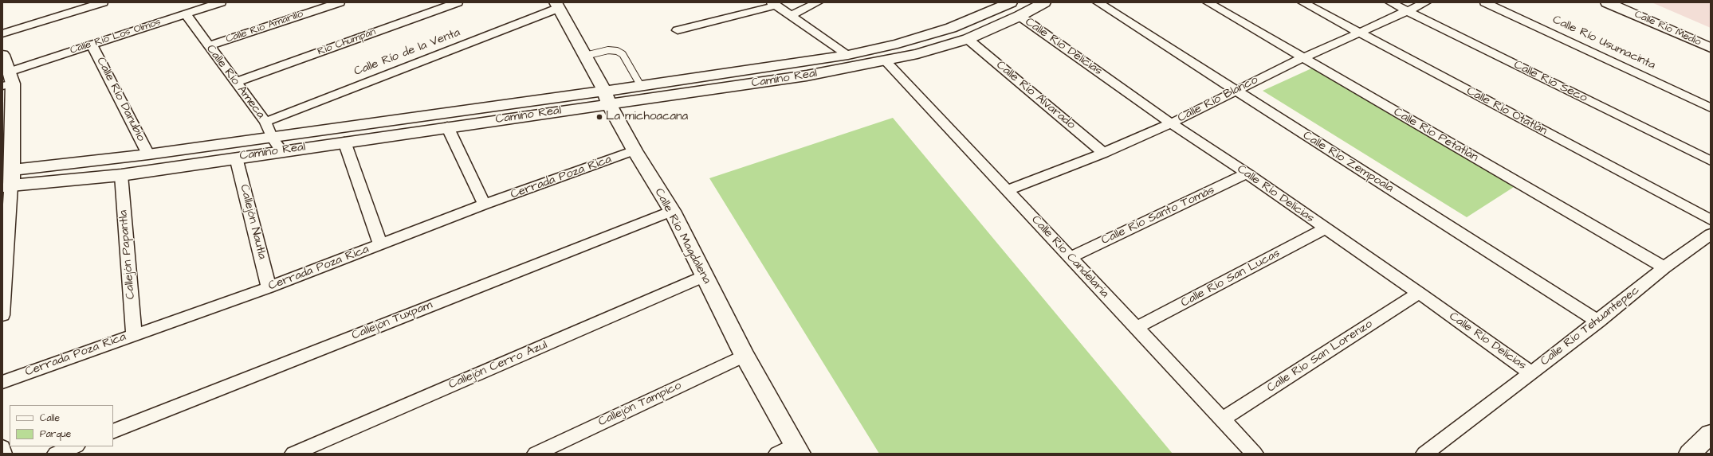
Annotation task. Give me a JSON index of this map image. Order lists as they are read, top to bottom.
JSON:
{
  "streets": {
    "street": [
      "Calle Río Amarillo",
      "Calle Río Medio",
      "Calle Río Los Olmos",
      "Río Chumpán",
      "Calle Río Usumacinta",
      "Calle Río Delicias",
      "Calle Río de la Venta",
      "Camino Real",
      "Calle Río Ameca",
      "Calle Río Seco",
      "Calle Río Alvarado",
      "Calle Río Danubio",
      "Calle Río Blanco",
      "Calle Río Otatlán",
      "Calle Río Petatlán",
      "Calle Río Zempoala",
      "Cerrada Poza Rica",
      "Calle Río Santo Tomás",
      "Callejón Nautla",
      "Calle Río Magdalena",
      "Callejón Papantla",
      "Calle Río Candelaria",
      "Calle Río San Lucas",
      "Callejón Tuxpam",
      "Calle Río Tehuantepec",
      "Calle Río San Lorenzo",
      "Callejón Cerro Azul",
      "Callejón Tampico"
    ]
  },
  "crossings": [
    ["Calle Río Amarillo", "Calle Río Ameca"],
    ["Calle Río Los Olmos", "Calle Río Ameca"],
    ["Calle Río Los Olmos", "Calle Río Danubio"],
    ["Río Chumpán", "Calle Río Ameca"],
    ["Calle Río Delicias", "Camino Real"],
    ["Calle Río Delicias", "Calle Río Blanco"],
    ["Calle Río Delicias", "Calle Río Santo Tomás"],
    ["Calle Río Delicias", "Calle Río San Lucas"],
    ["Calle Río Delicias", "Calle Río Tehuantepec"],
    ["Calle Río Delicias", "Calle Río San Lorenzo"],
    ["Calle Río de la Venta", "Calle Río Ameca"],
    ["Calle Río de la Venta", "Calle Río Magdalena"],
    ["Camino Real", "Calle Río Ameca"],
    ["Camino Real", "Calle Río Alvarado"],
    ["Camino Real", "Calle Río Danubio"],
    ["Camino Real", "Callejón Nautla"],
    ["Camino Real", "Calle Río Magdalena"],
    ["Camino Real", "Callejón Papantla"],
    ["Camino Real", "Calle Río Candelaria"],
    ["Calle Río Seco", "Calle Río Blanco"],
    ["Calle Río Alvarado", "Calle Río Blanco"],
    ["Calle Río Blanco", "Calle Río Otatlán"],
    ["Calle Río Blanco", "Calle Río Petatlán"],
    ["Calle Río Blanco", "Calle Río Zempoala"],
    ["Calle Río Blanco", "Calle Río Candelaria"],
    ["Calle Río Petatlán", "Calle Río Tehuantepec"],
    ["Calle Río Zempoala", "Calle Río Tehuantepec"],
    ["Cerrada Poza Rica", "Callejón Nautla"],
    ["Cerrada Poza Rica", "Calle Río Magdalena"],
    ["Cerrada Poza Rica", "Callejón Papantla"],
    ["Calle Río Santo Tomás", "Calle Río Candelaria"],
    ["Calle Río Magdalena", "Callejón Tuxpam"],
    ["Calle Río Magdalena", "Callejón Cerro Azul"],
    ["Calle Río Magdalena", "Callejón Tampico"],
    ["Calle Río Candelaria", "Calle Río San Lucas"],
    ["Calle Río Candelaria", "Calle Río San Lorenzo"]
  ],
  "places": ["La michoacana"],
  "legend": ["Calle", "Parque"]
}
